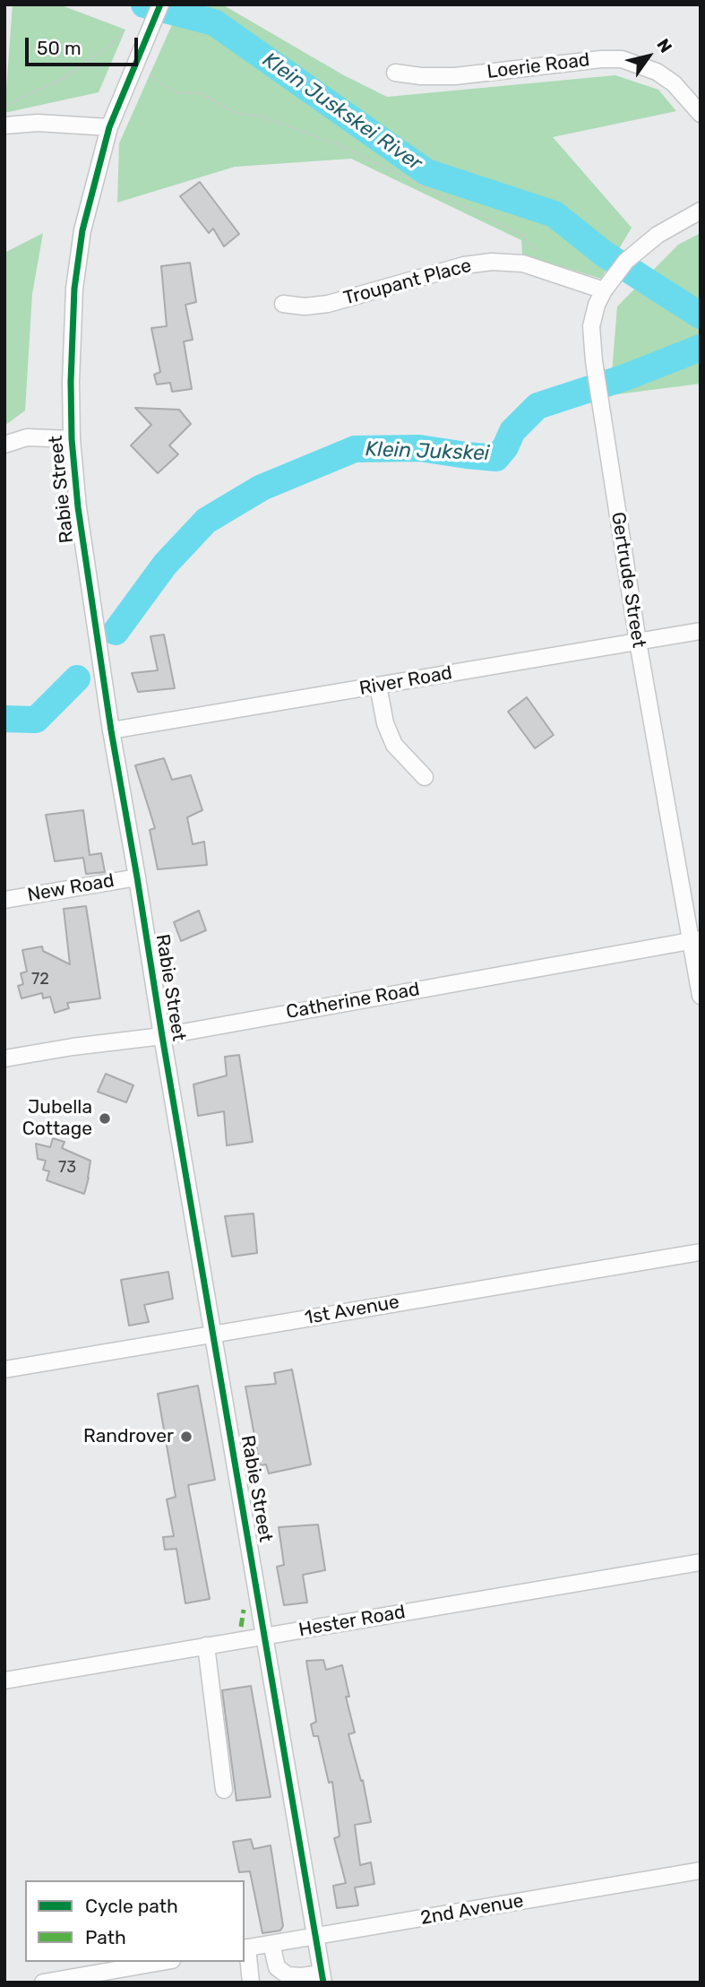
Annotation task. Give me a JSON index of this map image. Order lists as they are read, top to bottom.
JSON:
{
  "streets": {
    "street": [
      "Loerie Road",
      "Troupant Place",
      "Rabie Street",
      "Gertrude Street",
      "River Road",
      "New Road",
      "Catherine Road",
      "1st Avenue",
      "Hester Road",
      "2nd Avenue"
    ]
  },
  "crossings": [
    ["Troupant Place", "Gertrude Street"],
    ["Rabie Street", "River Road"],
    ["Rabie Street", "New Road"],
    ["Rabie Street", "Catherine Road"],
    ["Rabie Street", "1st Avenue"],
    ["Rabie Street", "Hester Road"],
    ["Rabie Street", "2nd Avenue"],
    ["Gertrude Street", "River Road"],
    ["Gertrude Street", "Catherine Road"]
  ],
  "water": ["Klein Juskskei River", "Klein Jukskei"],
  "places": ["Jubella Cottage", "Randrover"],
  "house_numbers": ["72", "73"],
  "legend": ["Cycle path", "Path"],
  "scale_bar": "50 m",
  "north": "top right"
}
